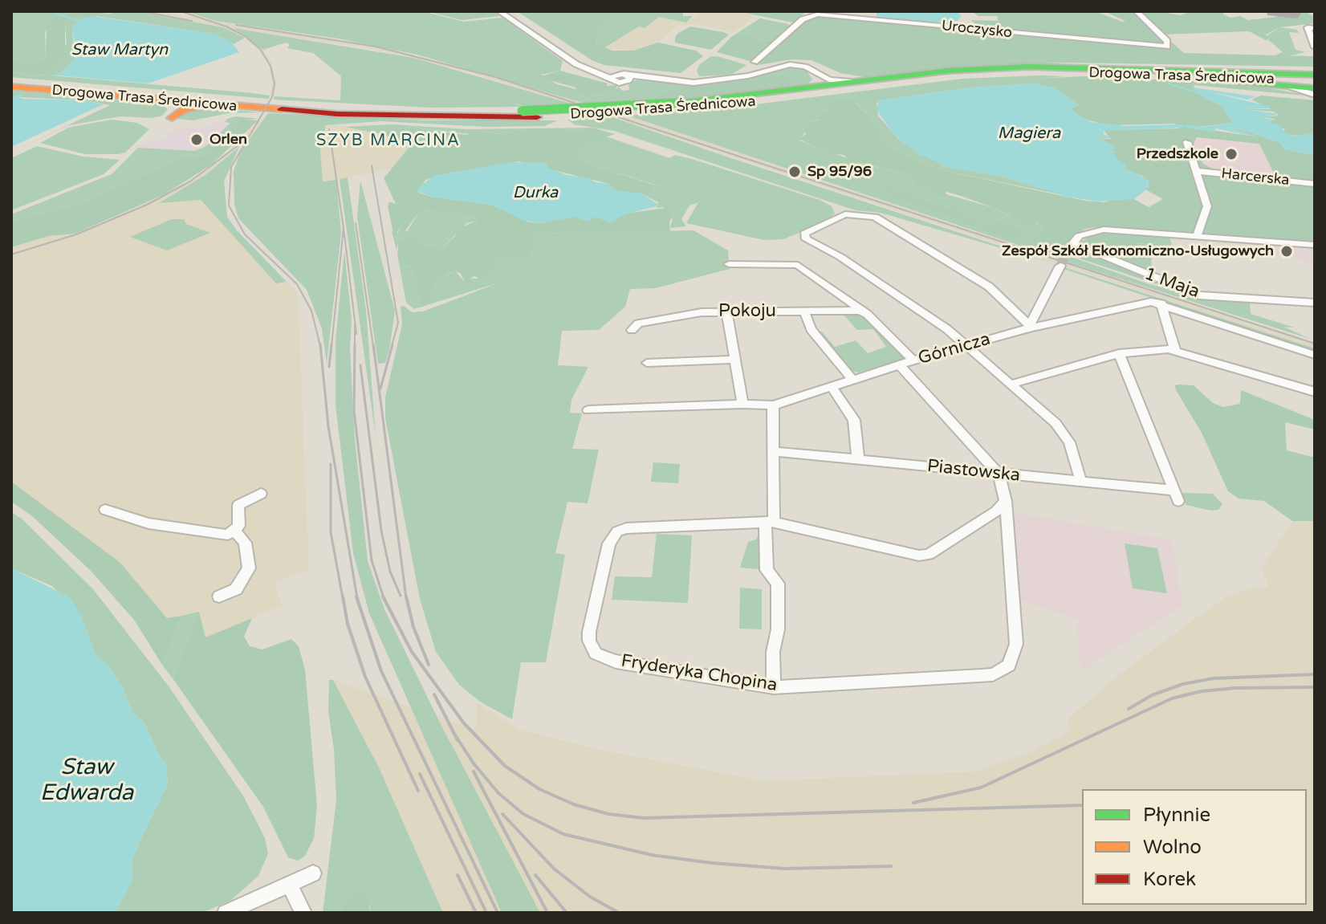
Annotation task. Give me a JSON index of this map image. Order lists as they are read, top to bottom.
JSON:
{
  "streets": {
    "main road": ["Drogowa Trasa Średnicowa"],
    "street": [
      "Uroczysko",
      "Harcerska",
      "1 Maja",
      "Pokoju",
      "Górnicza",
      "Piastowska",
      "Fryderyka Chopina"
    ]
  },
  "crossings": [
    ["Piastowska", "Fryderyka Chopina"]
  ],
  "districts": ["SZYB MARCINA"],
  "water": [
    "Staw Martyn",
    "Magiera",
    "Durka",
    "Staw Edwarda"
  ],
  "places": [
    "Orlen",
    "Przedszkole",
    "Sp 95/96",
    "Zespół Szkół Ekonomiczno-Usługowych"
  ],
  "legend": ["Płynnie", "Wolno", "Korek"]
}
